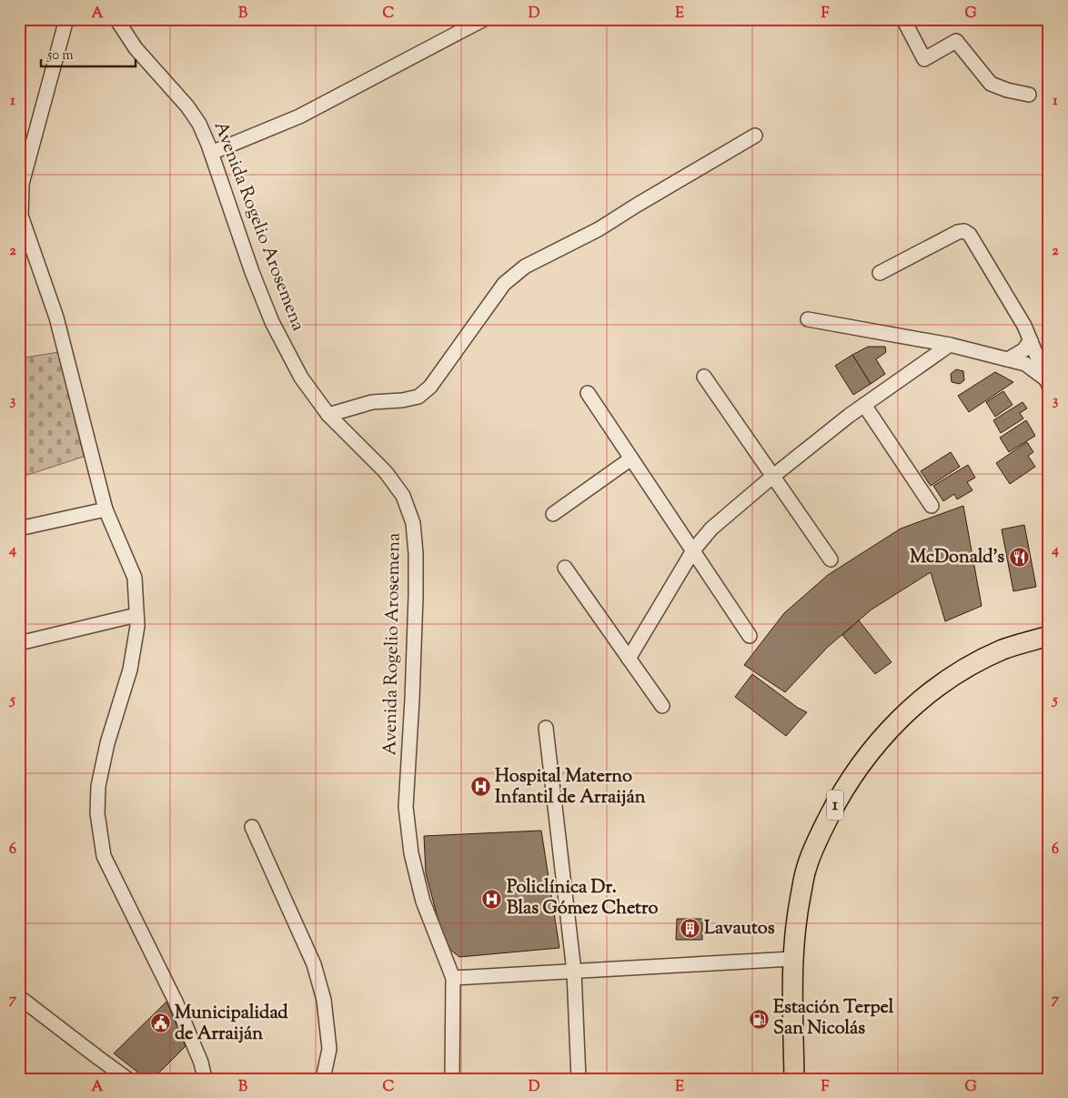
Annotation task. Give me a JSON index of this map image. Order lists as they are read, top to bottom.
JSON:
{
  "streets": {
    "highway": ["1"],
    "street": ["Avenida Rogelio Arosemena"]
  },
  "places": {
    "restaurant": ["McDonald's"],
    "hospital": ["Hospital Materno Infantil de Arraiján", "Policlínica Dr. Blas Gómez Chetro"],
    "building": ["Lavautos"],
    "fuel station": ["Estación Terpel San Nicolás"],
    "public building": ["Municipalidad de Arraiján"]
  },
  "scale_bar": "50 m",
  "grid": {
    "columns": [
      "A",
      "B",
      "C",
      "D",
      "E",
      "F",
      "G"
    ],
    "rows": [
      "1",
      "2",
      "3",
      "4",
      "5",
      "6",
      "7"
    ]
  }
}
